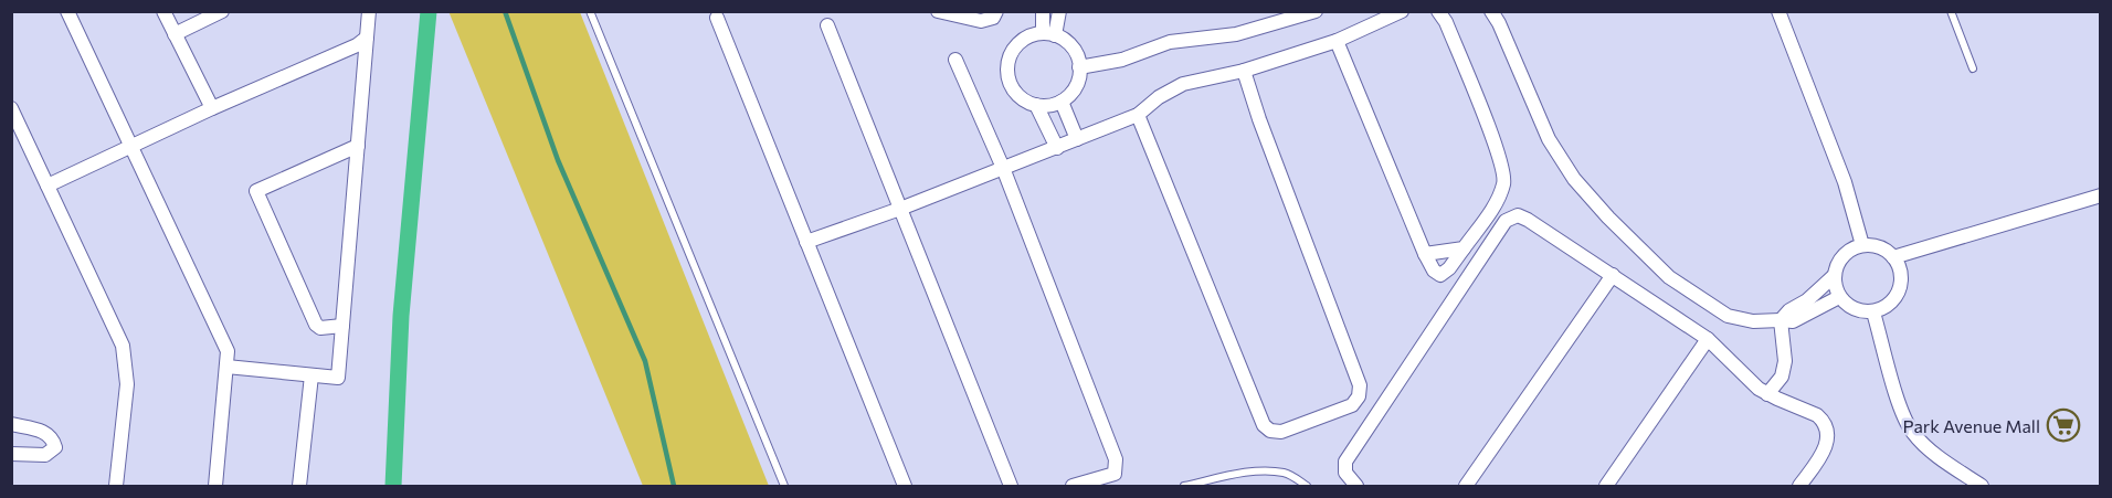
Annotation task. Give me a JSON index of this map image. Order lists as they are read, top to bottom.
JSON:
{
  "places": {
    "supermarket": ["Park Avenue Mall"]
  }
}
